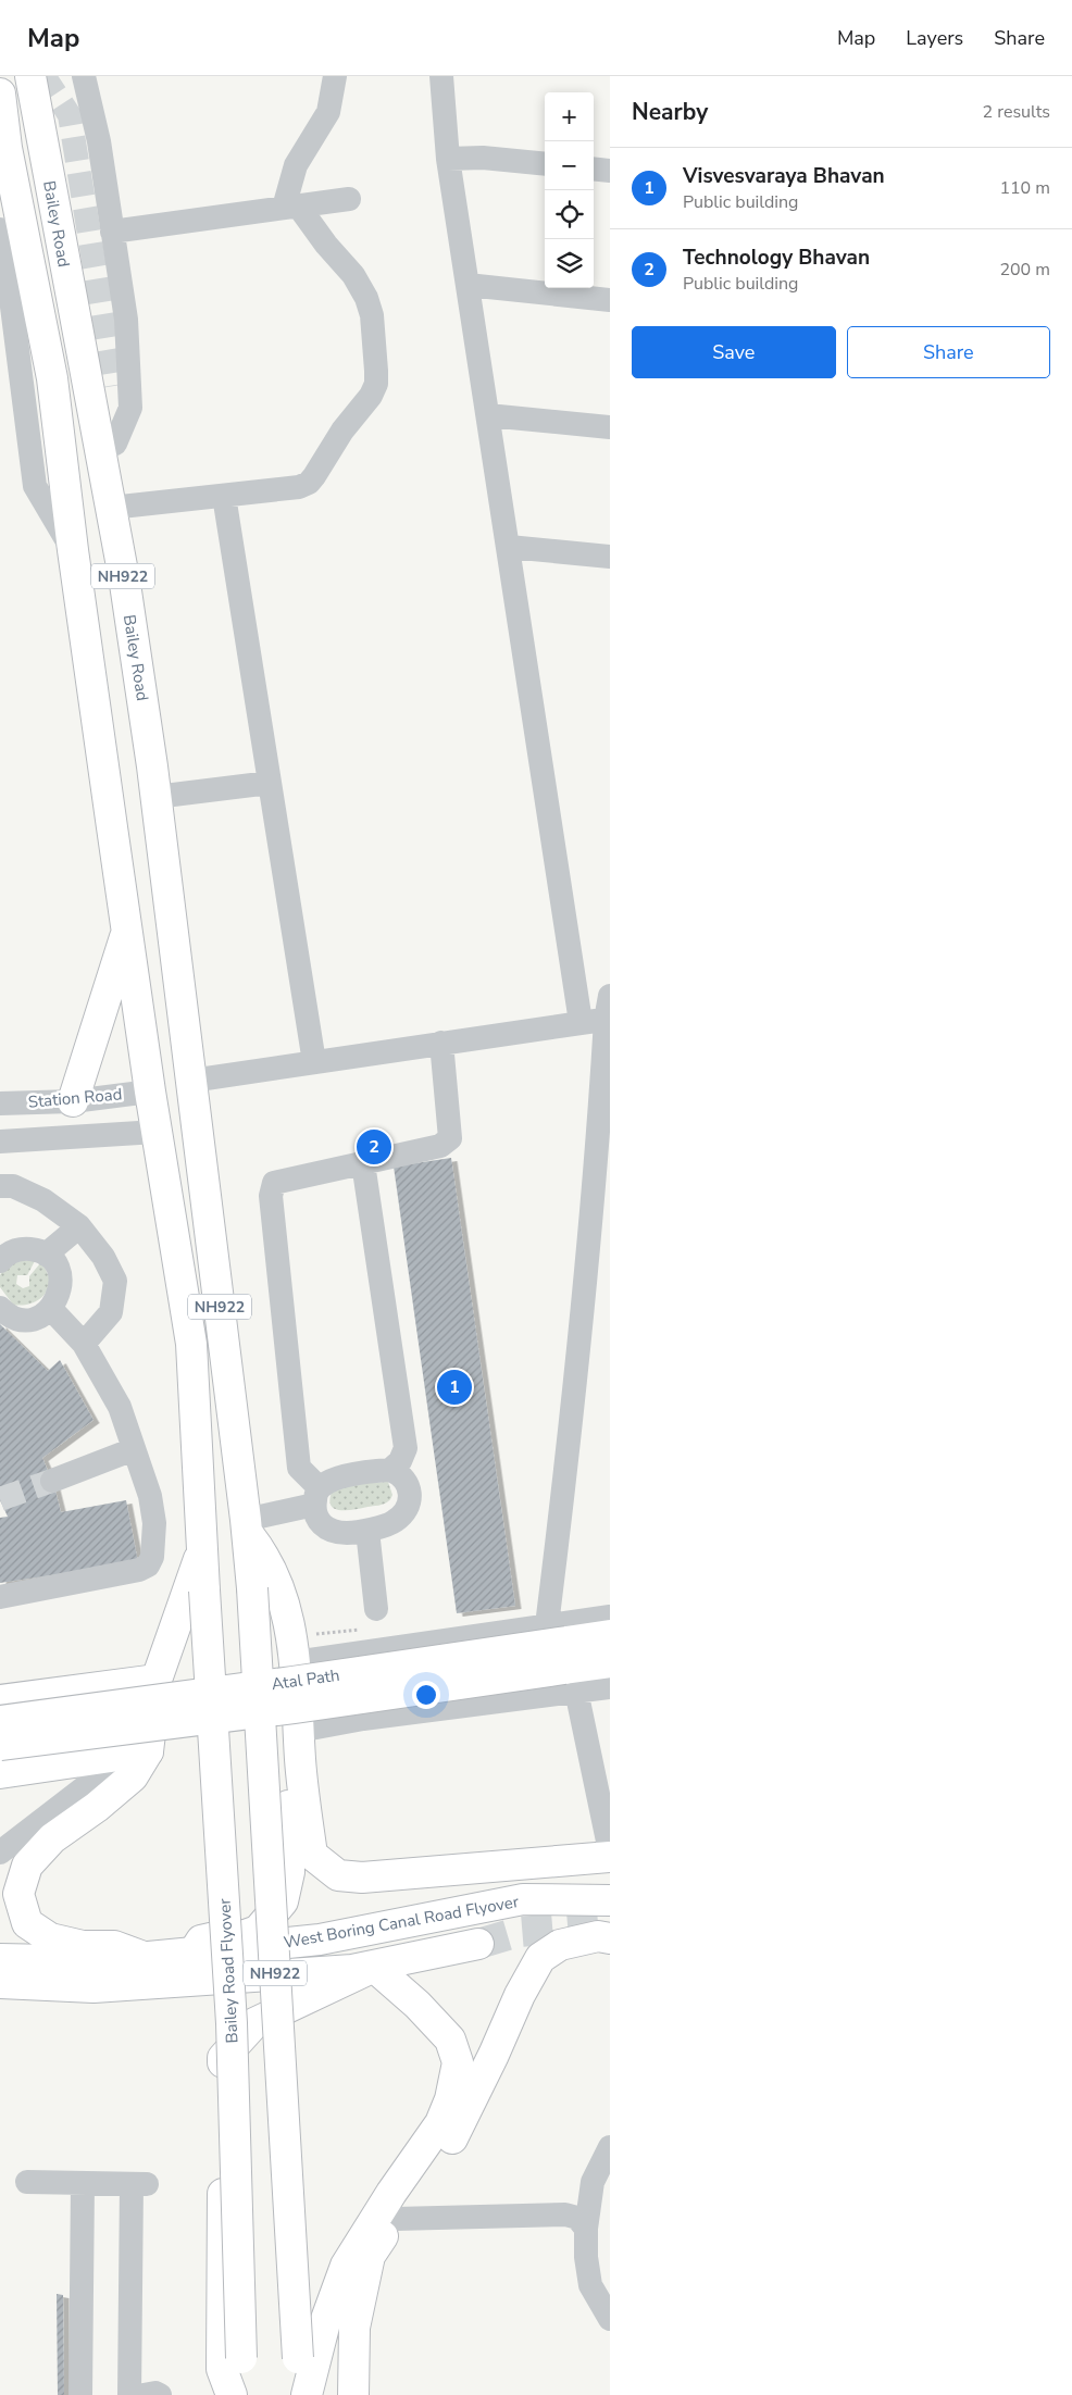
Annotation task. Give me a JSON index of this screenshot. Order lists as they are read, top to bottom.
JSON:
{
  "streets": {
    "main road": [
      "Bailey Road",
      "NH922",
      "Atal Path",
      "West Boring Canal Road Flyover",
      "Bailey Road Flyover"
    ],
    "street": ["Station Road"]
  },
  "crossings": [
    ["Bailey Road", "NH922"],
    ["Bailey Road", "Station Road"],
    ["NH922", "Station Road"],
    ["NH922", "Bailey Road Flyover"]
  ],
  "page": {
    "header": "Map",
    "nav": ["Map", "Layers", "Share"],
    "heading": ["Nearby", "2 results"],
    "map_buttons": ["+", "−"],
    "list": [
      {
        "mark": "1",
        "name": "Visvesvaraya Bhavan",
        "note": "Public building",
        "value": "110 m"
      },
      {
        "mark": "2",
        "name": "Technology Bhavan",
        "note": "Public building",
        "value": "200 m"
      }
    ],
    "buttons": ["Save", "Share"],
    "pins": ["2", "1"]
  }
}
